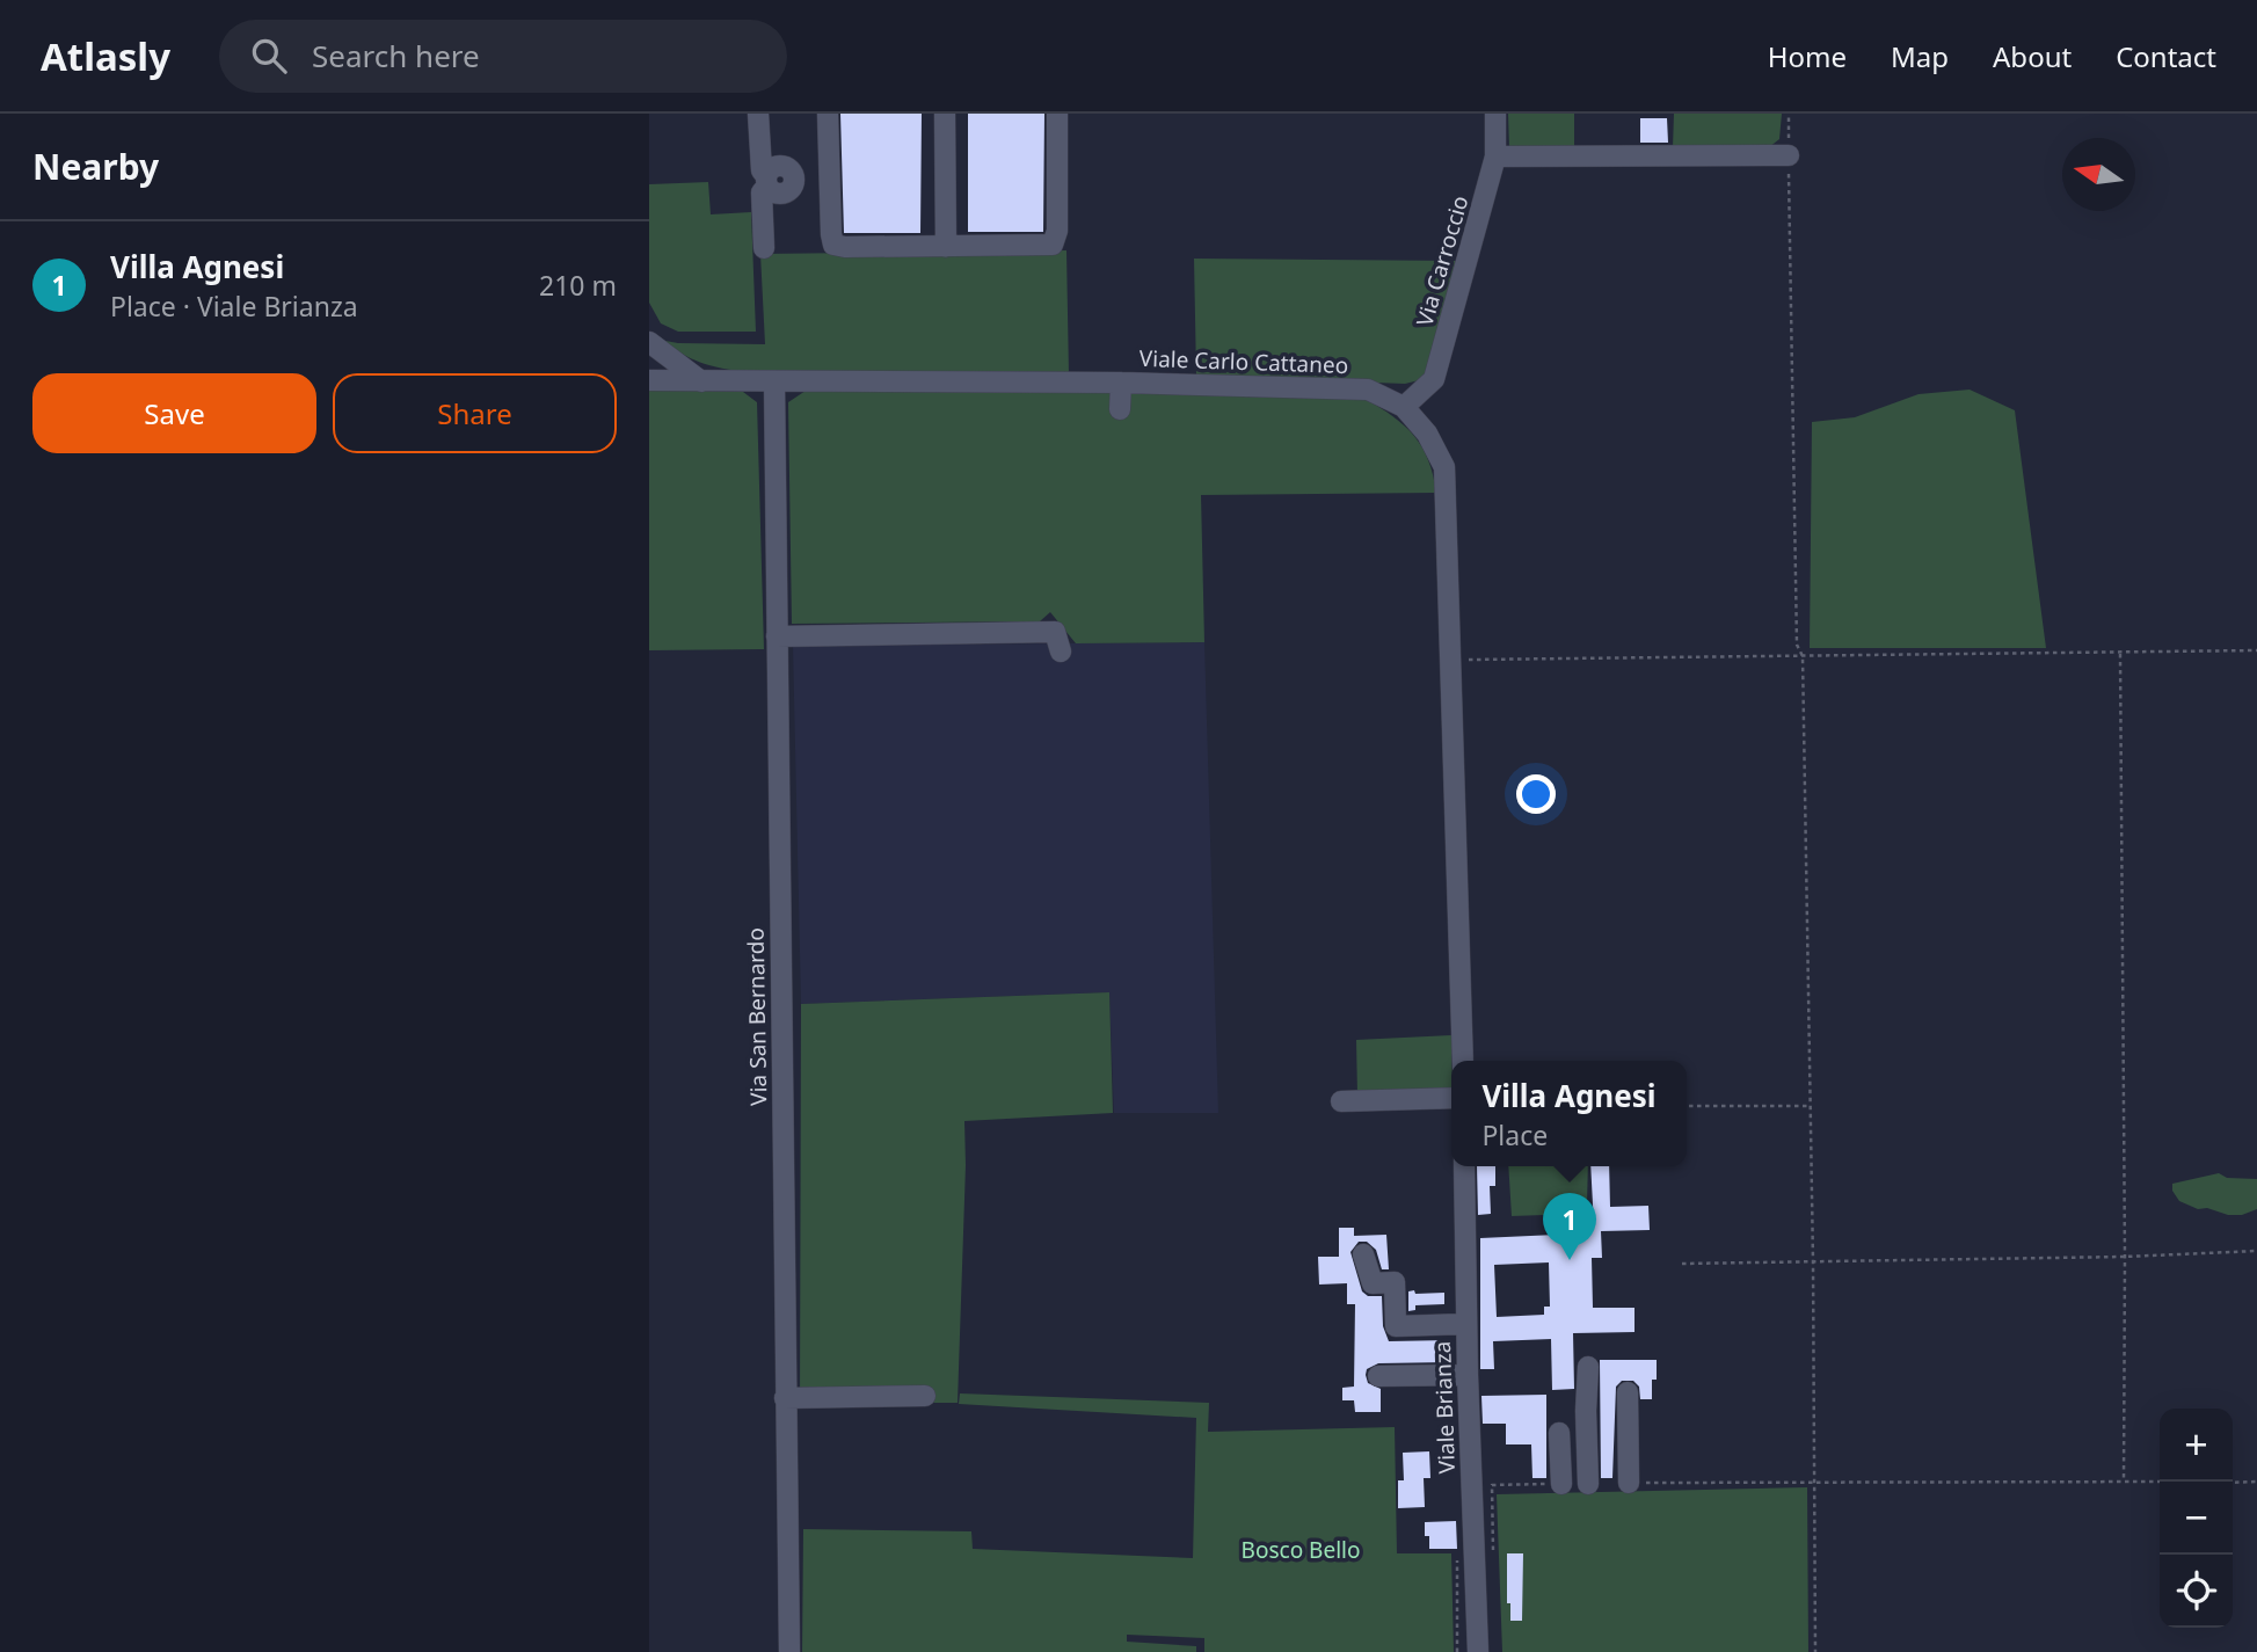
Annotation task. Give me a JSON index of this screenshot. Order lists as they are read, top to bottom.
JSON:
{
  "streets": {
    "street": [
      "Via Carroccio",
      "Viale Carlo Cattaneo",
      "Via San Bernardo",
      "Viale Brianza"
    ]
  },
  "crossings": [
    ["Via Carroccio", "Viale Carlo Cattaneo"],
    ["Viale Carlo Cattaneo", "Via San Bernardo"]
  ],
  "parks": ["Bosco Bello"],
  "north": "left",
  "page": {
    "header": "Atlasly",
    "search": "Search here",
    "nav": [
      "Home",
      "Map",
      "About",
      "Contact"
    ],
    "heading": "Nearby",
    "list": [
      {
        "mark": "1",
        "name": "Villa Agnesi",
        "note": "Place · Viale Brianza",
        "value": "210 m"
      }
    ],
    "buttons": ["Save", "Share"],
    "popup": ["Villa Agnesi", "Place"],
    "pins": "1",
    "map_buttons": ["+", "−"]
  }
}
